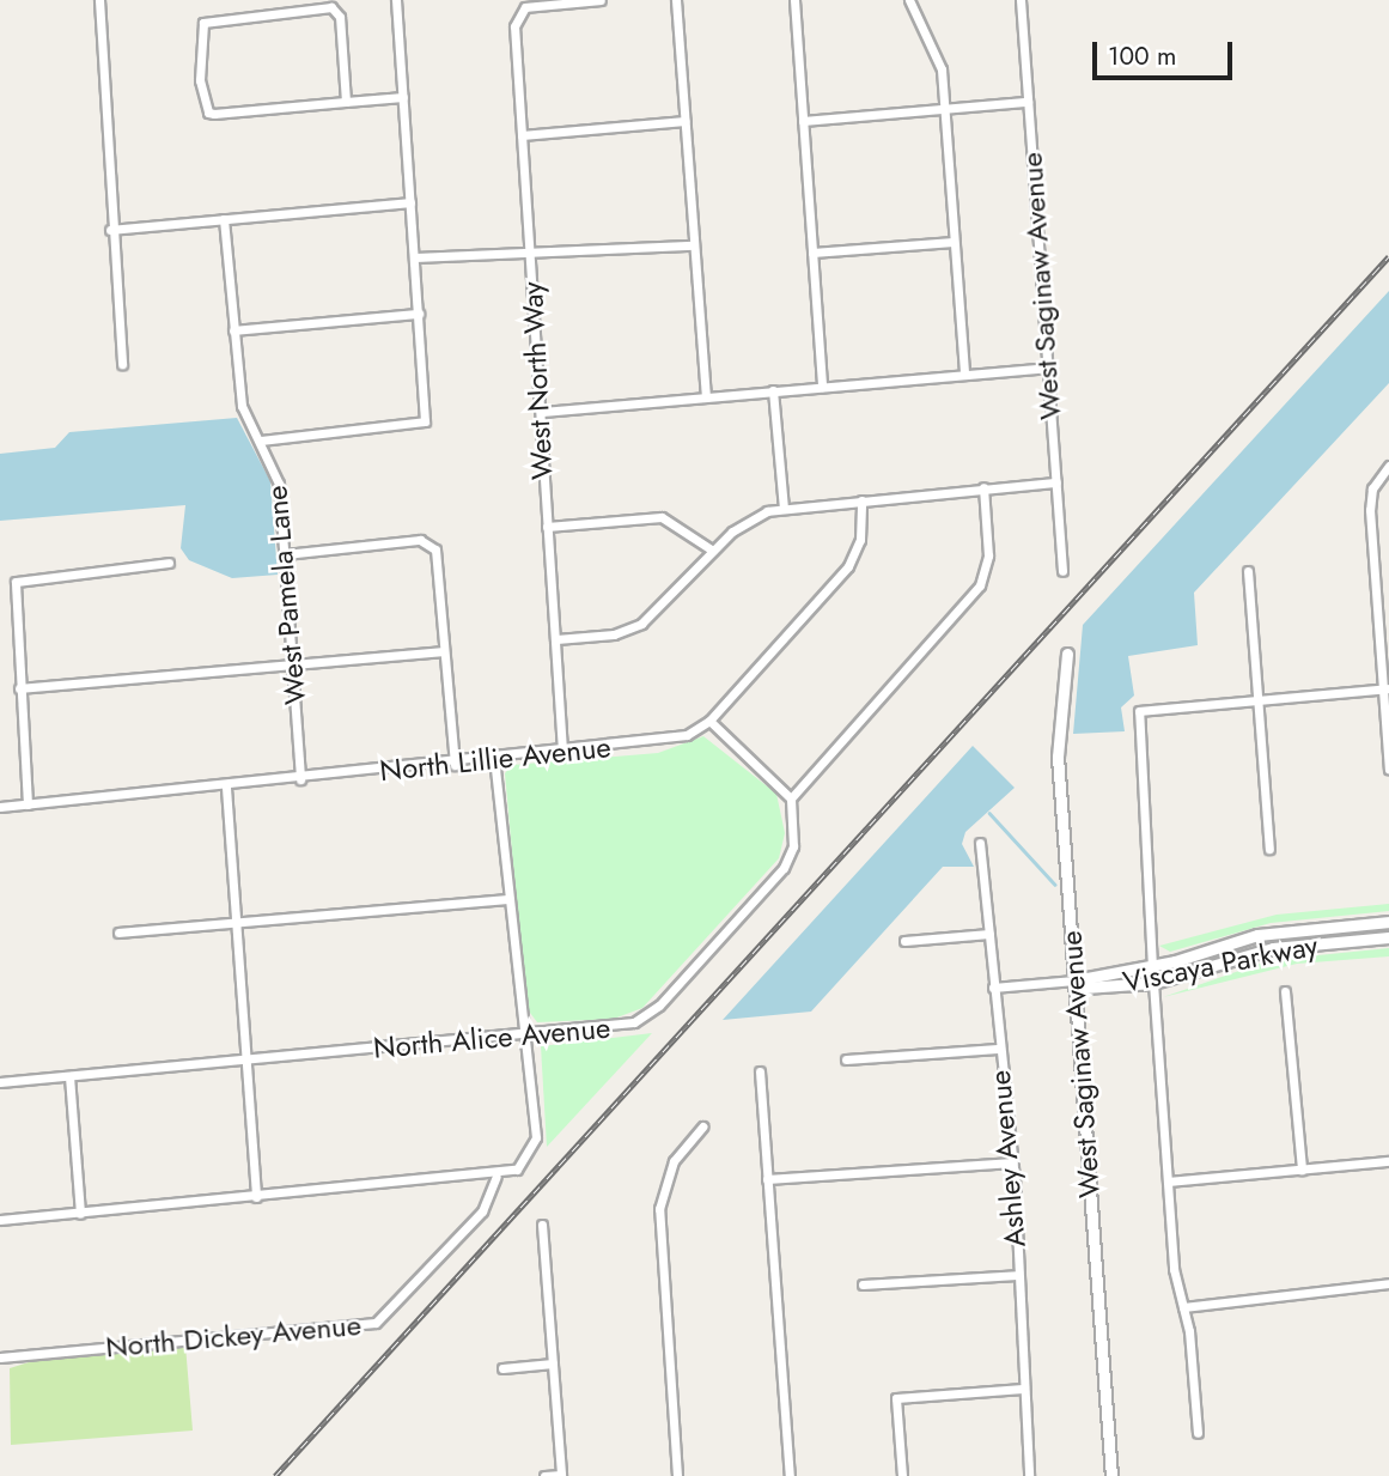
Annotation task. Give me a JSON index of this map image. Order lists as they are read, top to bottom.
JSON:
{
  "streets": {
    "street": [
      "West Saginaw Avenue",
      "West North Way",
      "West Pamela Lane",
      "North Lillie Avenue",
      "Viscaya Parkway",
      "North Alice Avenue",
      "Ashley Avenue",
      "North Dickey Avenue"
    ]
  },
  "crossings": [
    ["West Saginaw Avenue", "Viscaya Parkway"],
    ["West North Way", "North Lillie Avenue"],
    ["West Pamela Lane", "North Lillie Avenue"]
  ],
  "scale_bar": "100 m"
}
